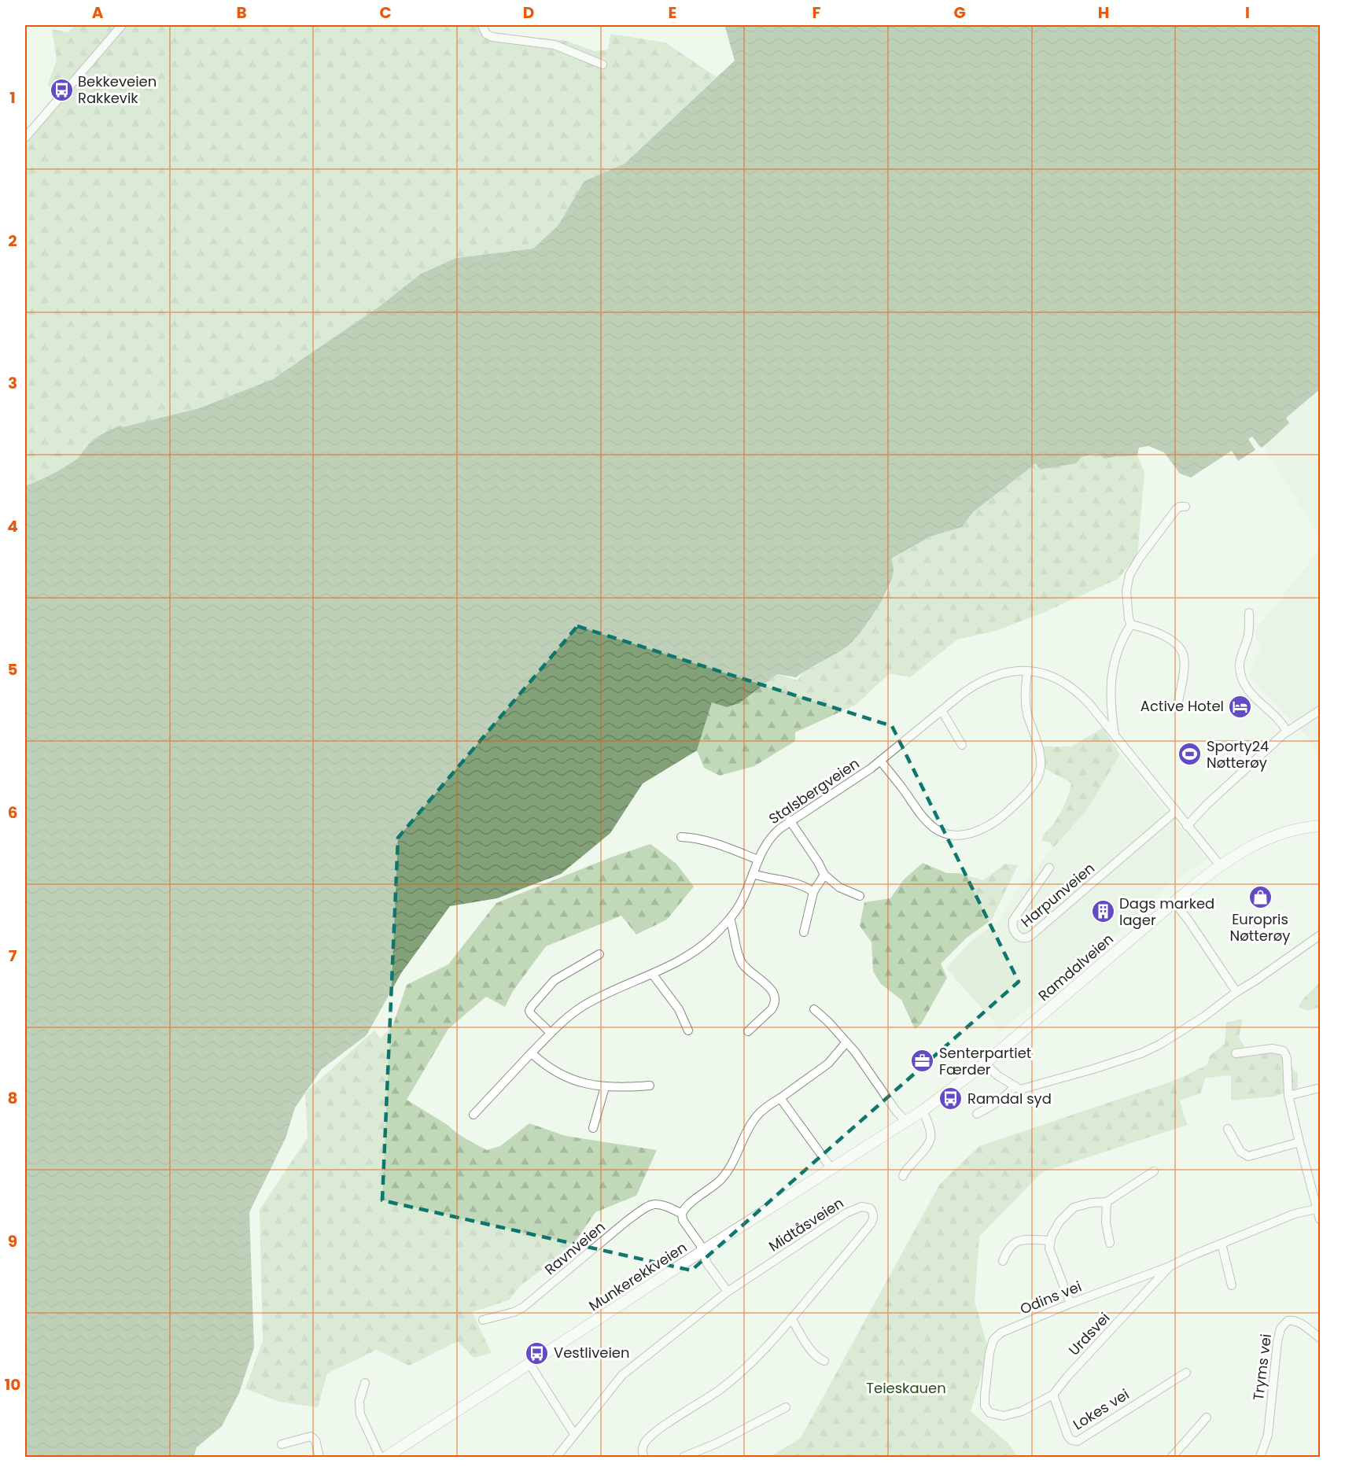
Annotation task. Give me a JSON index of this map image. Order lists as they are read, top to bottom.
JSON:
{
  "streets": {
    "main road": ["Ramdalveien", "Munkerekkveien"],
    "street": [
      "Stalsbergveien",
      "Harpunveien",
      "Midtåsveien",
      "Ravnveien",
      "Odins vei",
      "Urdsvei",
      "Tryms vei",
      "Lokes vei"
    ]
  },
  "crossings": [
    ["Stalsbergveien", "Harpunveien"],
    ["Stalsbergveien", "Ramdalveien"],
    ["Ramdalveien", "Munkerekkveien"],
    ["Odins vei", "Urdsvei"],
    ["Urdsvei", "Lokes vei"]
  ],
  "parks": ["Teieskauen"],
  "places": {
    "bus stop": ["Bekkeveien Rakkevik", "Ramdal syd", "Vestliveien"],
    "hotel": ["Active Hotel"],
    "sports": ["Sporty24 Nøtterøy"],
    "shop": ["Europris Nøtterøy"],
    "building": ["Dags marked lager"],
    "office": ["Senterpartiet Færder"]
  },
  "grid": {
    "columns": [
      "A",
      "B",
      "C",
      "D",
      "E",
      "F",
      "G",
      "H",
      "I"
    ],
    "rows": [
      "1",
      "2",
      "3",
      "4",
      "5",
      "6",
      "7",
      "8",
      "9",
      "10"
    ]
  }
}
